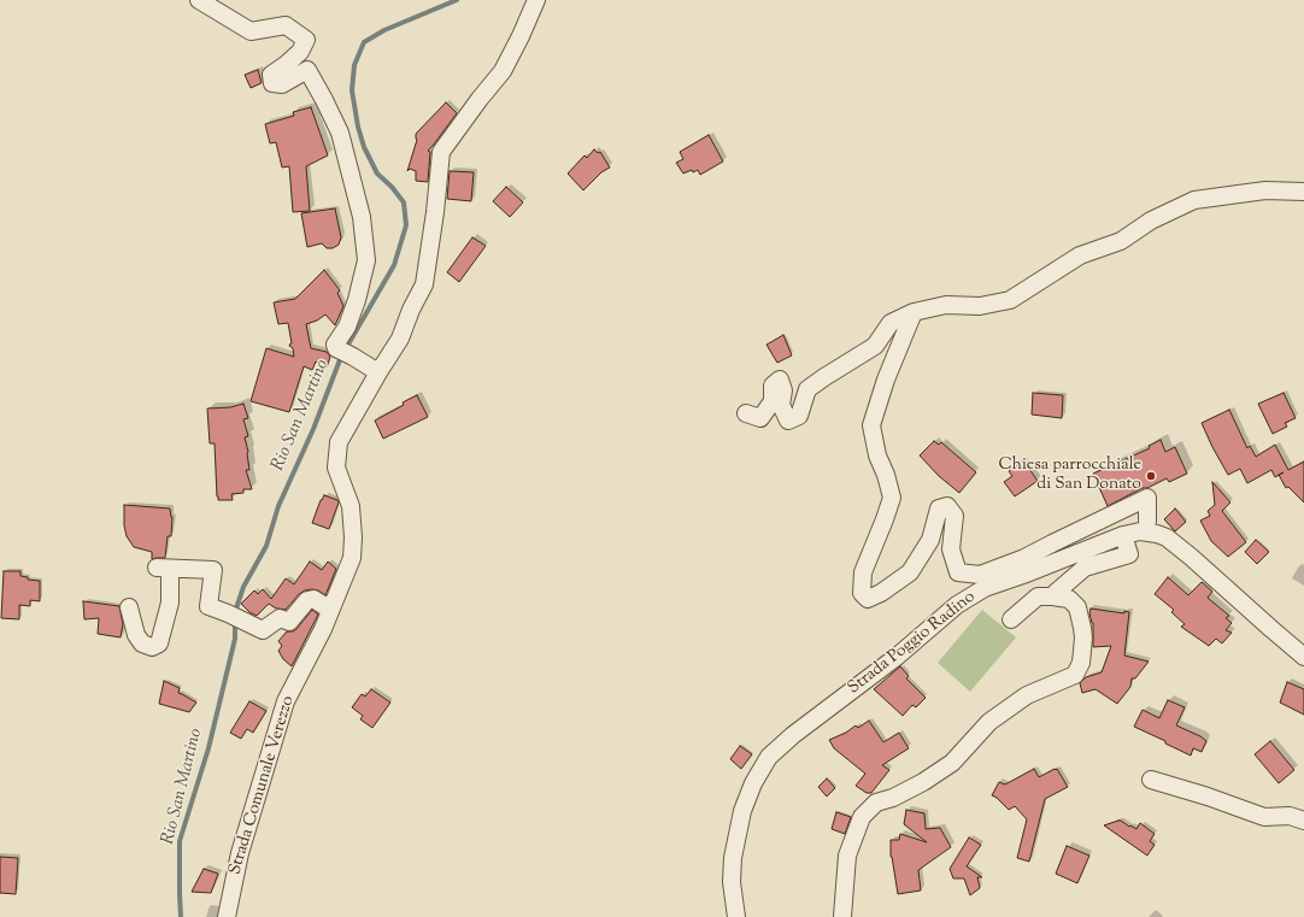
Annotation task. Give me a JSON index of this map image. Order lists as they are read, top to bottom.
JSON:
{
  "streets": {
    "street": ["Strada Poggio Radino", "Strada Comunale Verezzo"]
  },
  "water": ["Rio San Martino"],
  "places": ["Chiesa parrocchiale di San Donato"]
}
